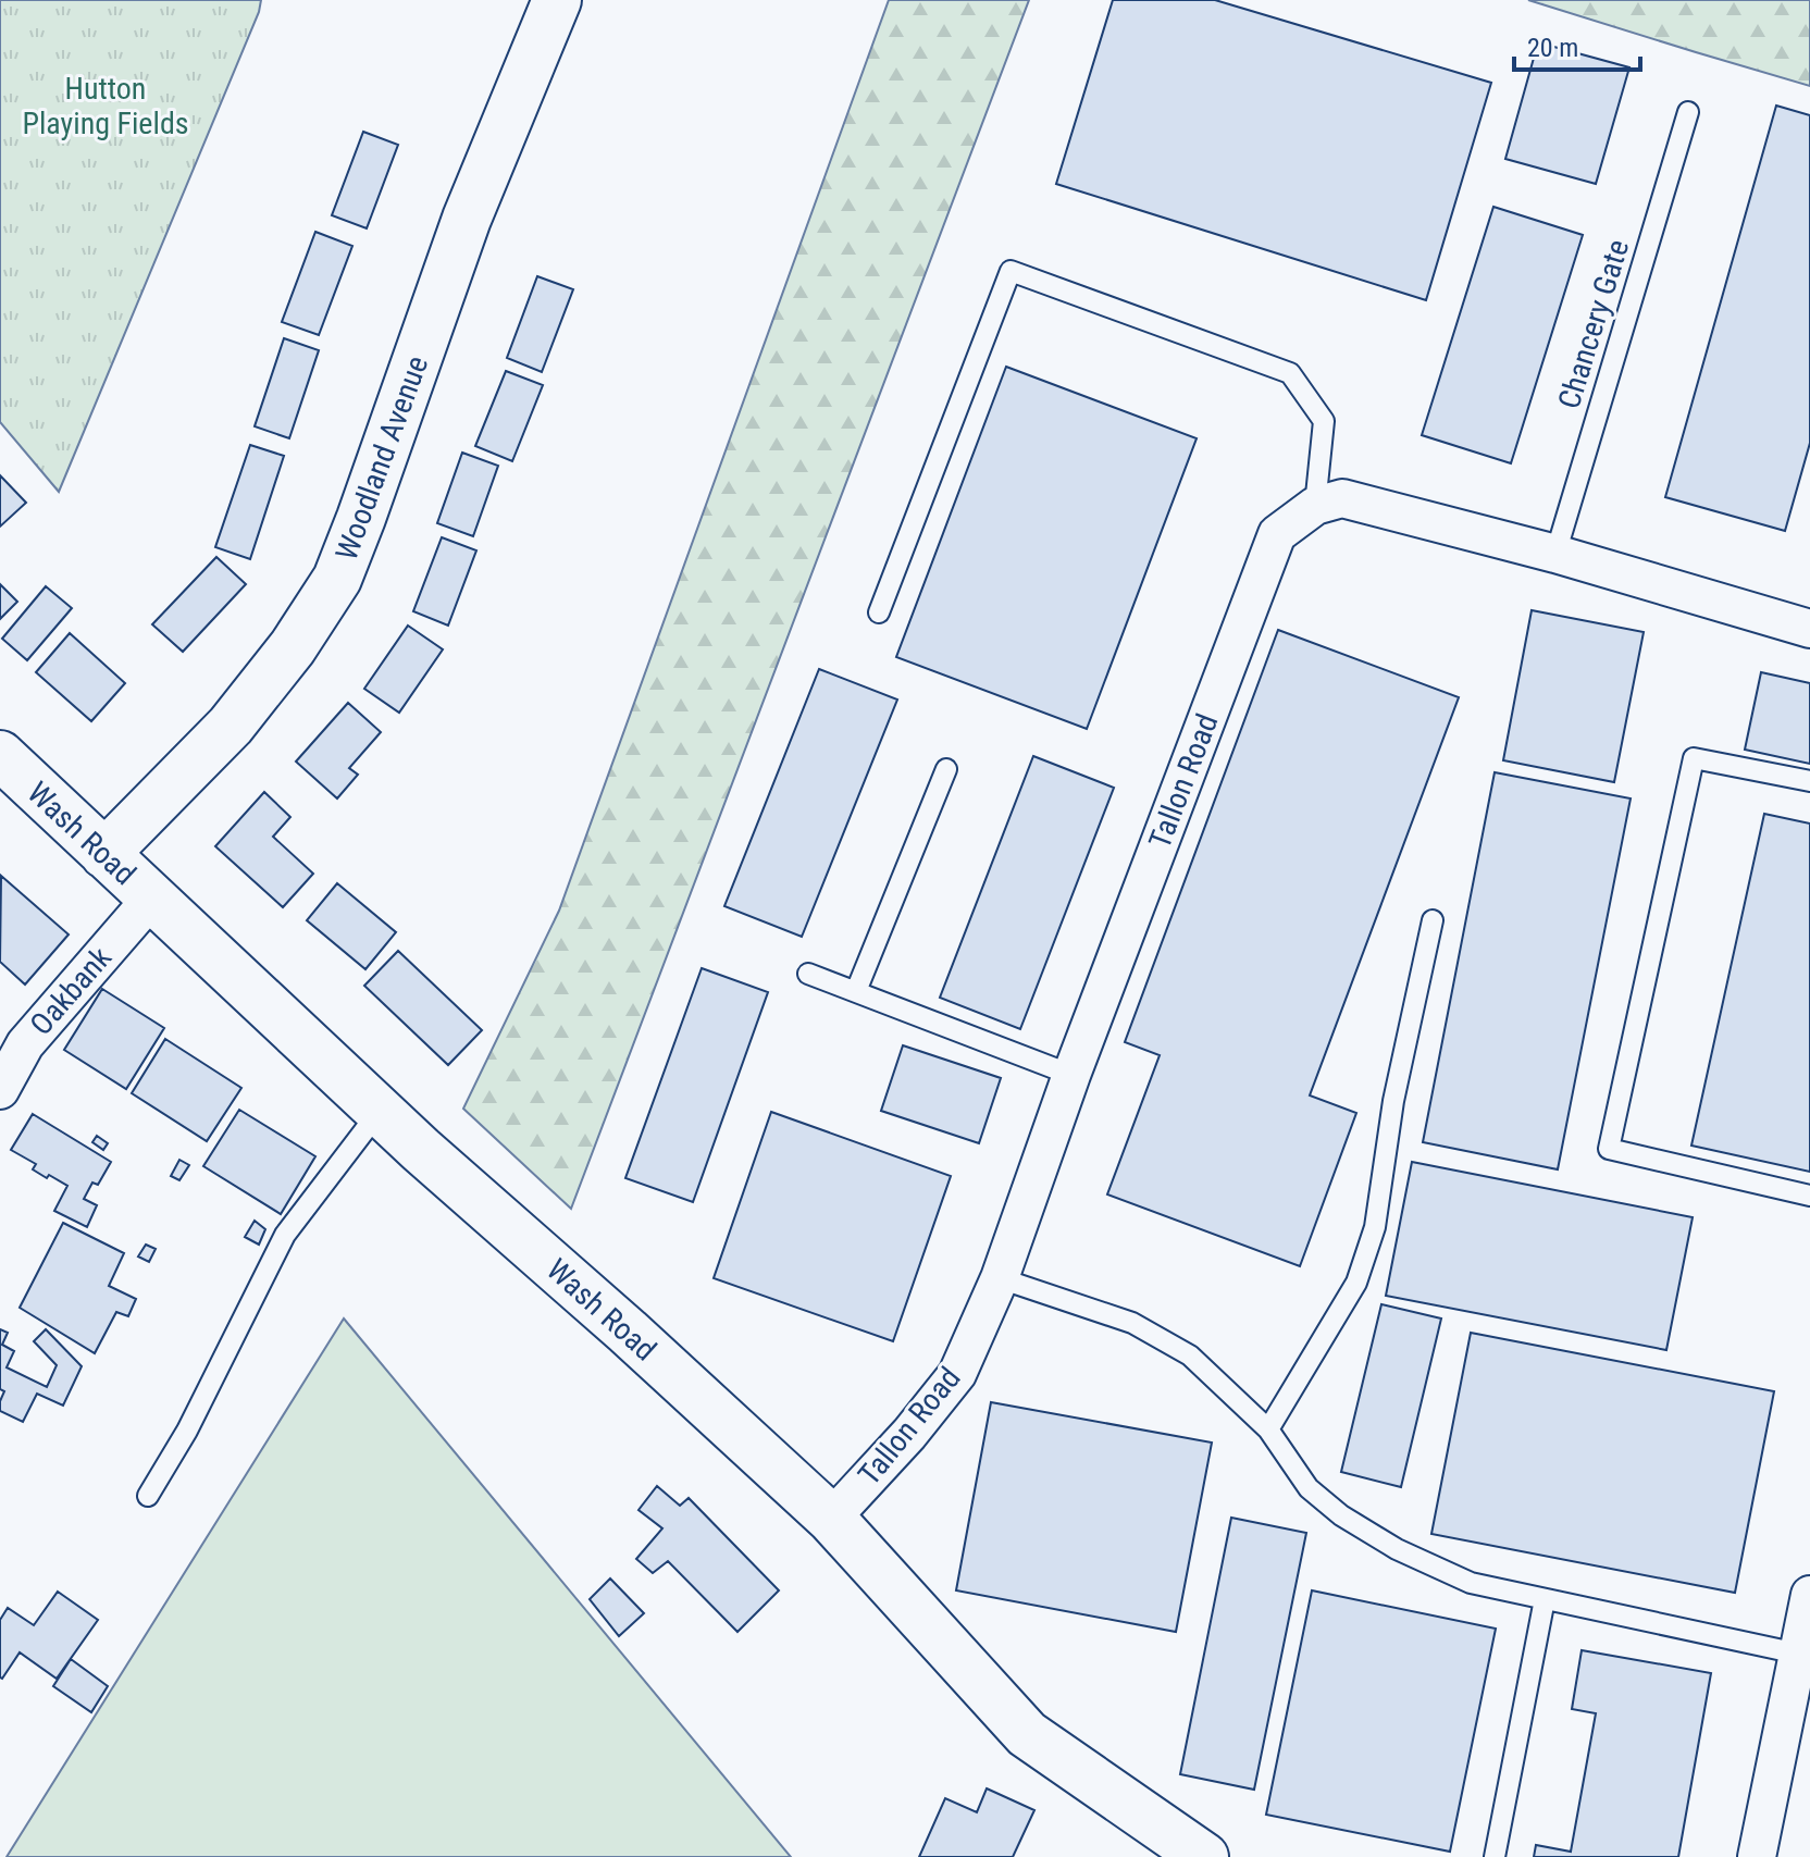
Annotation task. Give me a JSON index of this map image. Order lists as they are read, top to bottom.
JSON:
{
  "streets": {
    "street": [
      "Woodland Avenue",
      "Tallon Road",
      "Wash Road",
      "Oakbank"
    ],
    "lane": ["Chancery Gate"]
  },
  "crossings": [
    ["Woodland Avenue", "Wash Road"],
    ["Tallon Road", "Wash Road"],
    ["Wash Road", "Oakbank"]
  ],
  "parks": ["Hutton Playing Fields"],
  "scale_bar": "20 m"
}
